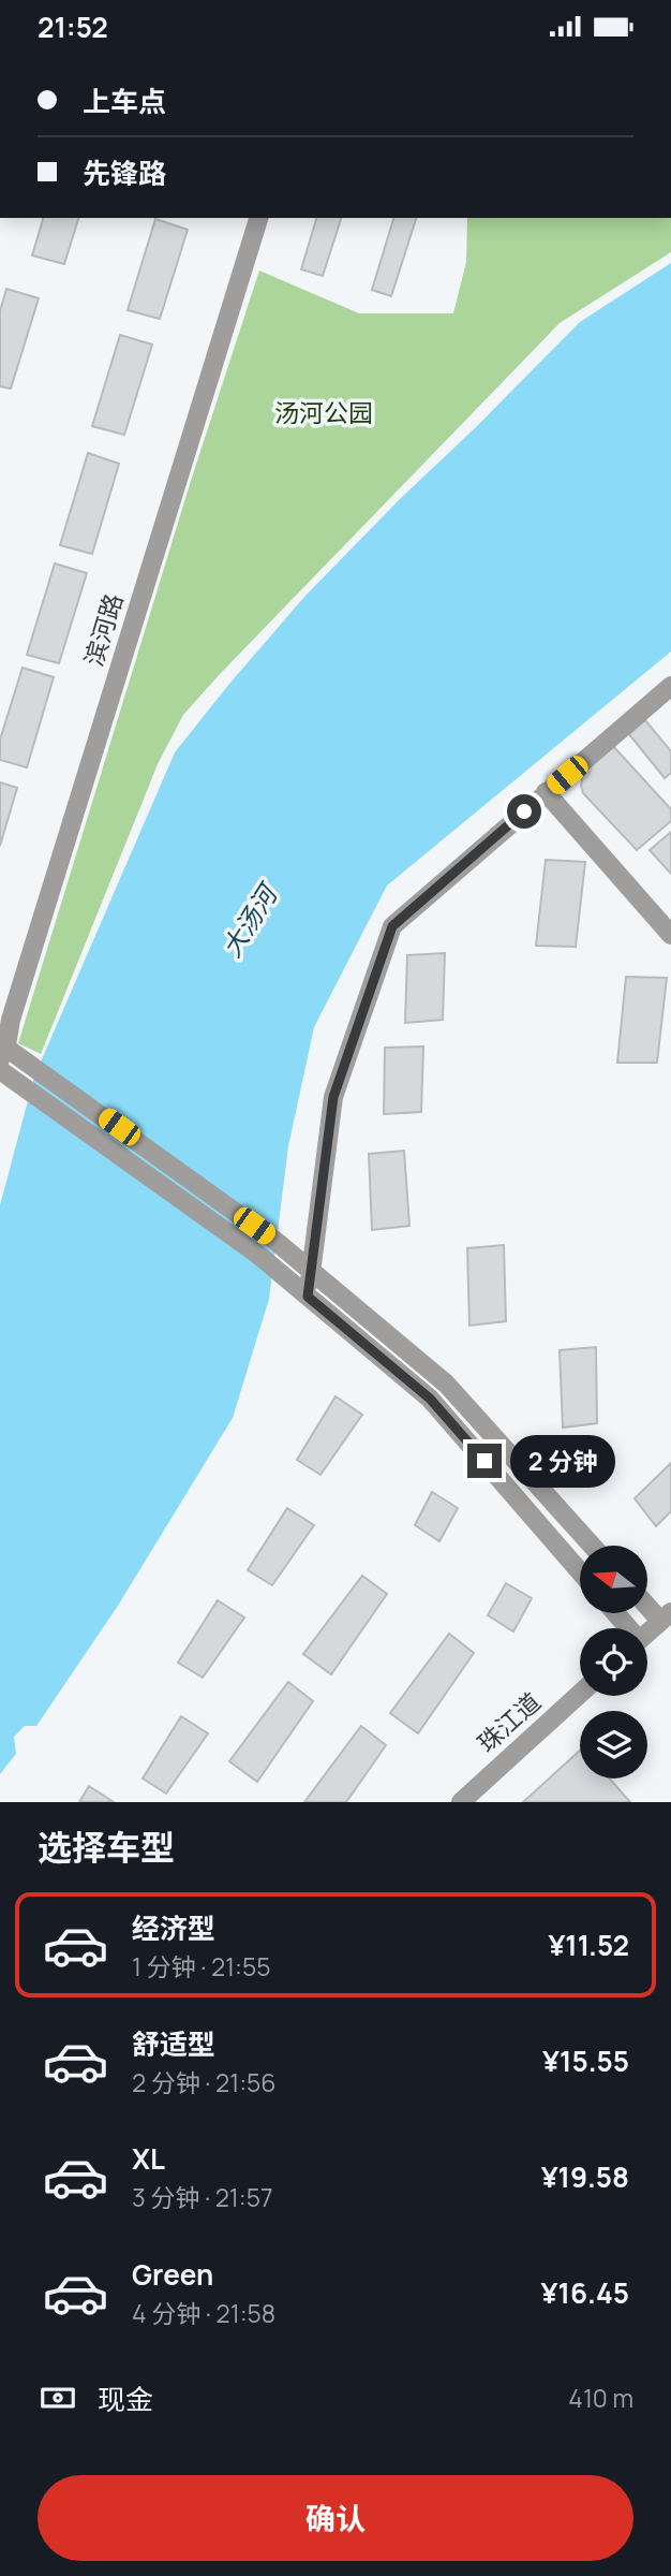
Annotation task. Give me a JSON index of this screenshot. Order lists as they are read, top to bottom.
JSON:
{
  "streets": {
    "street": ["滨河路", "珠江道"]
  },
  "water": ["大汤河"],
  "parks": ["汤河公园"],
  "north": "left",
  "page": {
    "status": "21:52",
    "banner": ["上车点", "先锋路"],
    "bubble": "2 分钟",
    "heading": "选择车型",
    "list": [
      {
        "name": "经济型",
        "note": "1 分钟 · 21:55",
        "value": "¥11.52"
      },
      {
        "name": "舒适型",
        "note": "2 分钟 · 21:56",
        "value": "¥15.55"
      },
      {
        "name": "XL",
        "note": "3 分钟 · 21:57",
        "value": "¥19.58"
      },
      {
        "name": "Green",
        "note": "4 分钟 · 21:58",
        "value": "¥16.45"
      }
    ],
    "pay": ["现金", "410 m"],
    "buttons": "确认"
  }
}
